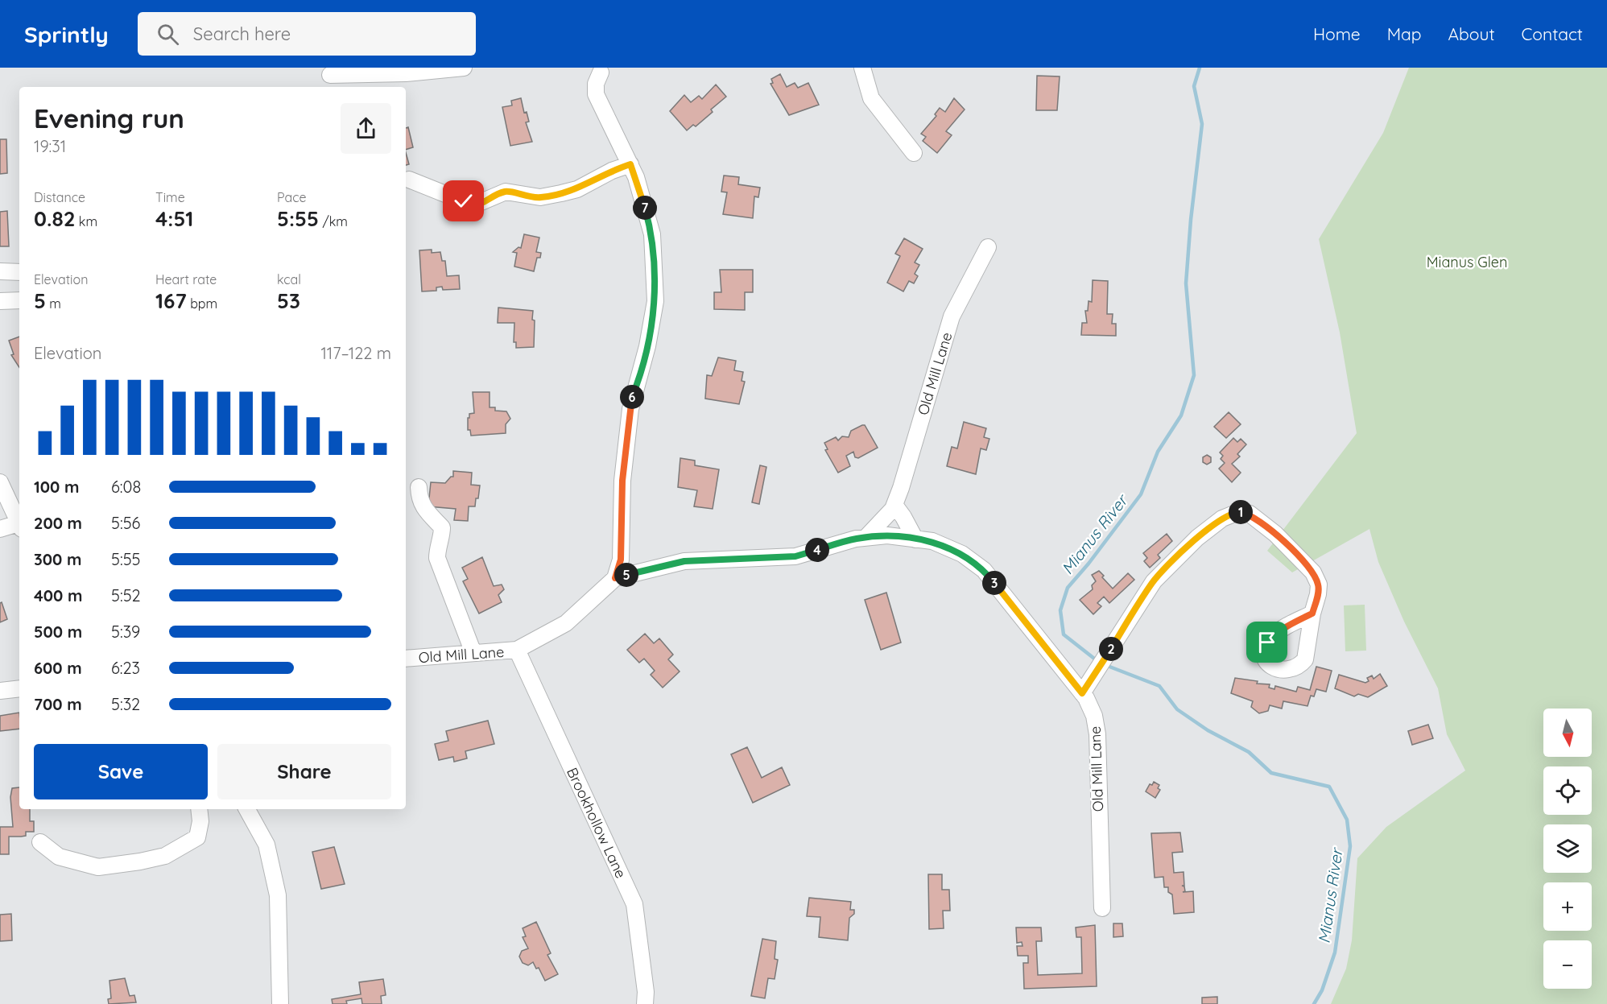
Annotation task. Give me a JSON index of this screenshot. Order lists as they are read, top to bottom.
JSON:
{
  "streets": {
    "street": ["Old Mill Lane", "Brookhollow Lane"]
  },
  "crossings": [
    ["Old Mill Lane", "Brookhollow Lane"]
  ],
  "water": ["Mianus River"],
  "parks": ["Mianus Glen"],
  "north": "bottom",
  "page": {
    "header": "Sprintly",
    "search": "Search here",
    "nav": [
      "Home",
      "Map",
      "About",
      "Contact"
    ],
    "heading": ["Evening run", "19:31"],
    "stats": [
      ["Distance", "0.82 km"],
      ["Time", "4:51"],
      ["Pace", "5:55 /km"],
      ["Elevation", "5 m"],
      ["Heart rate", "167 bpm"],
      ["kcal", "53"]
    ],
    "pins": [
      "7",
      "6",
      "1",
      "4",
      "5",
      "3",
      "2"
    ],
    "chart": ["Elevation", "117–122 m"],
    "list": [
      {
        "name": "100 m",
        "note": "6:08"
      },
      {
        "name": "200 m",
        "note": "5:56"
      },
      {
        "name": "300 m",
        "note": "5:55"
      },
      {
        "name": "400 m",
        "note": "5:52"
      },
      {
        "name": "500 m",
        "note": "5:39"
      },
      {
        "name": "600 m",
        "note": "6:23"
      },
      {
        "name": "700 m",
        "note": "5:32"
      }
    ],
    "map_buttons": ["+", "−"],
    "buttons": ["Save", "Share"]
  }
}
